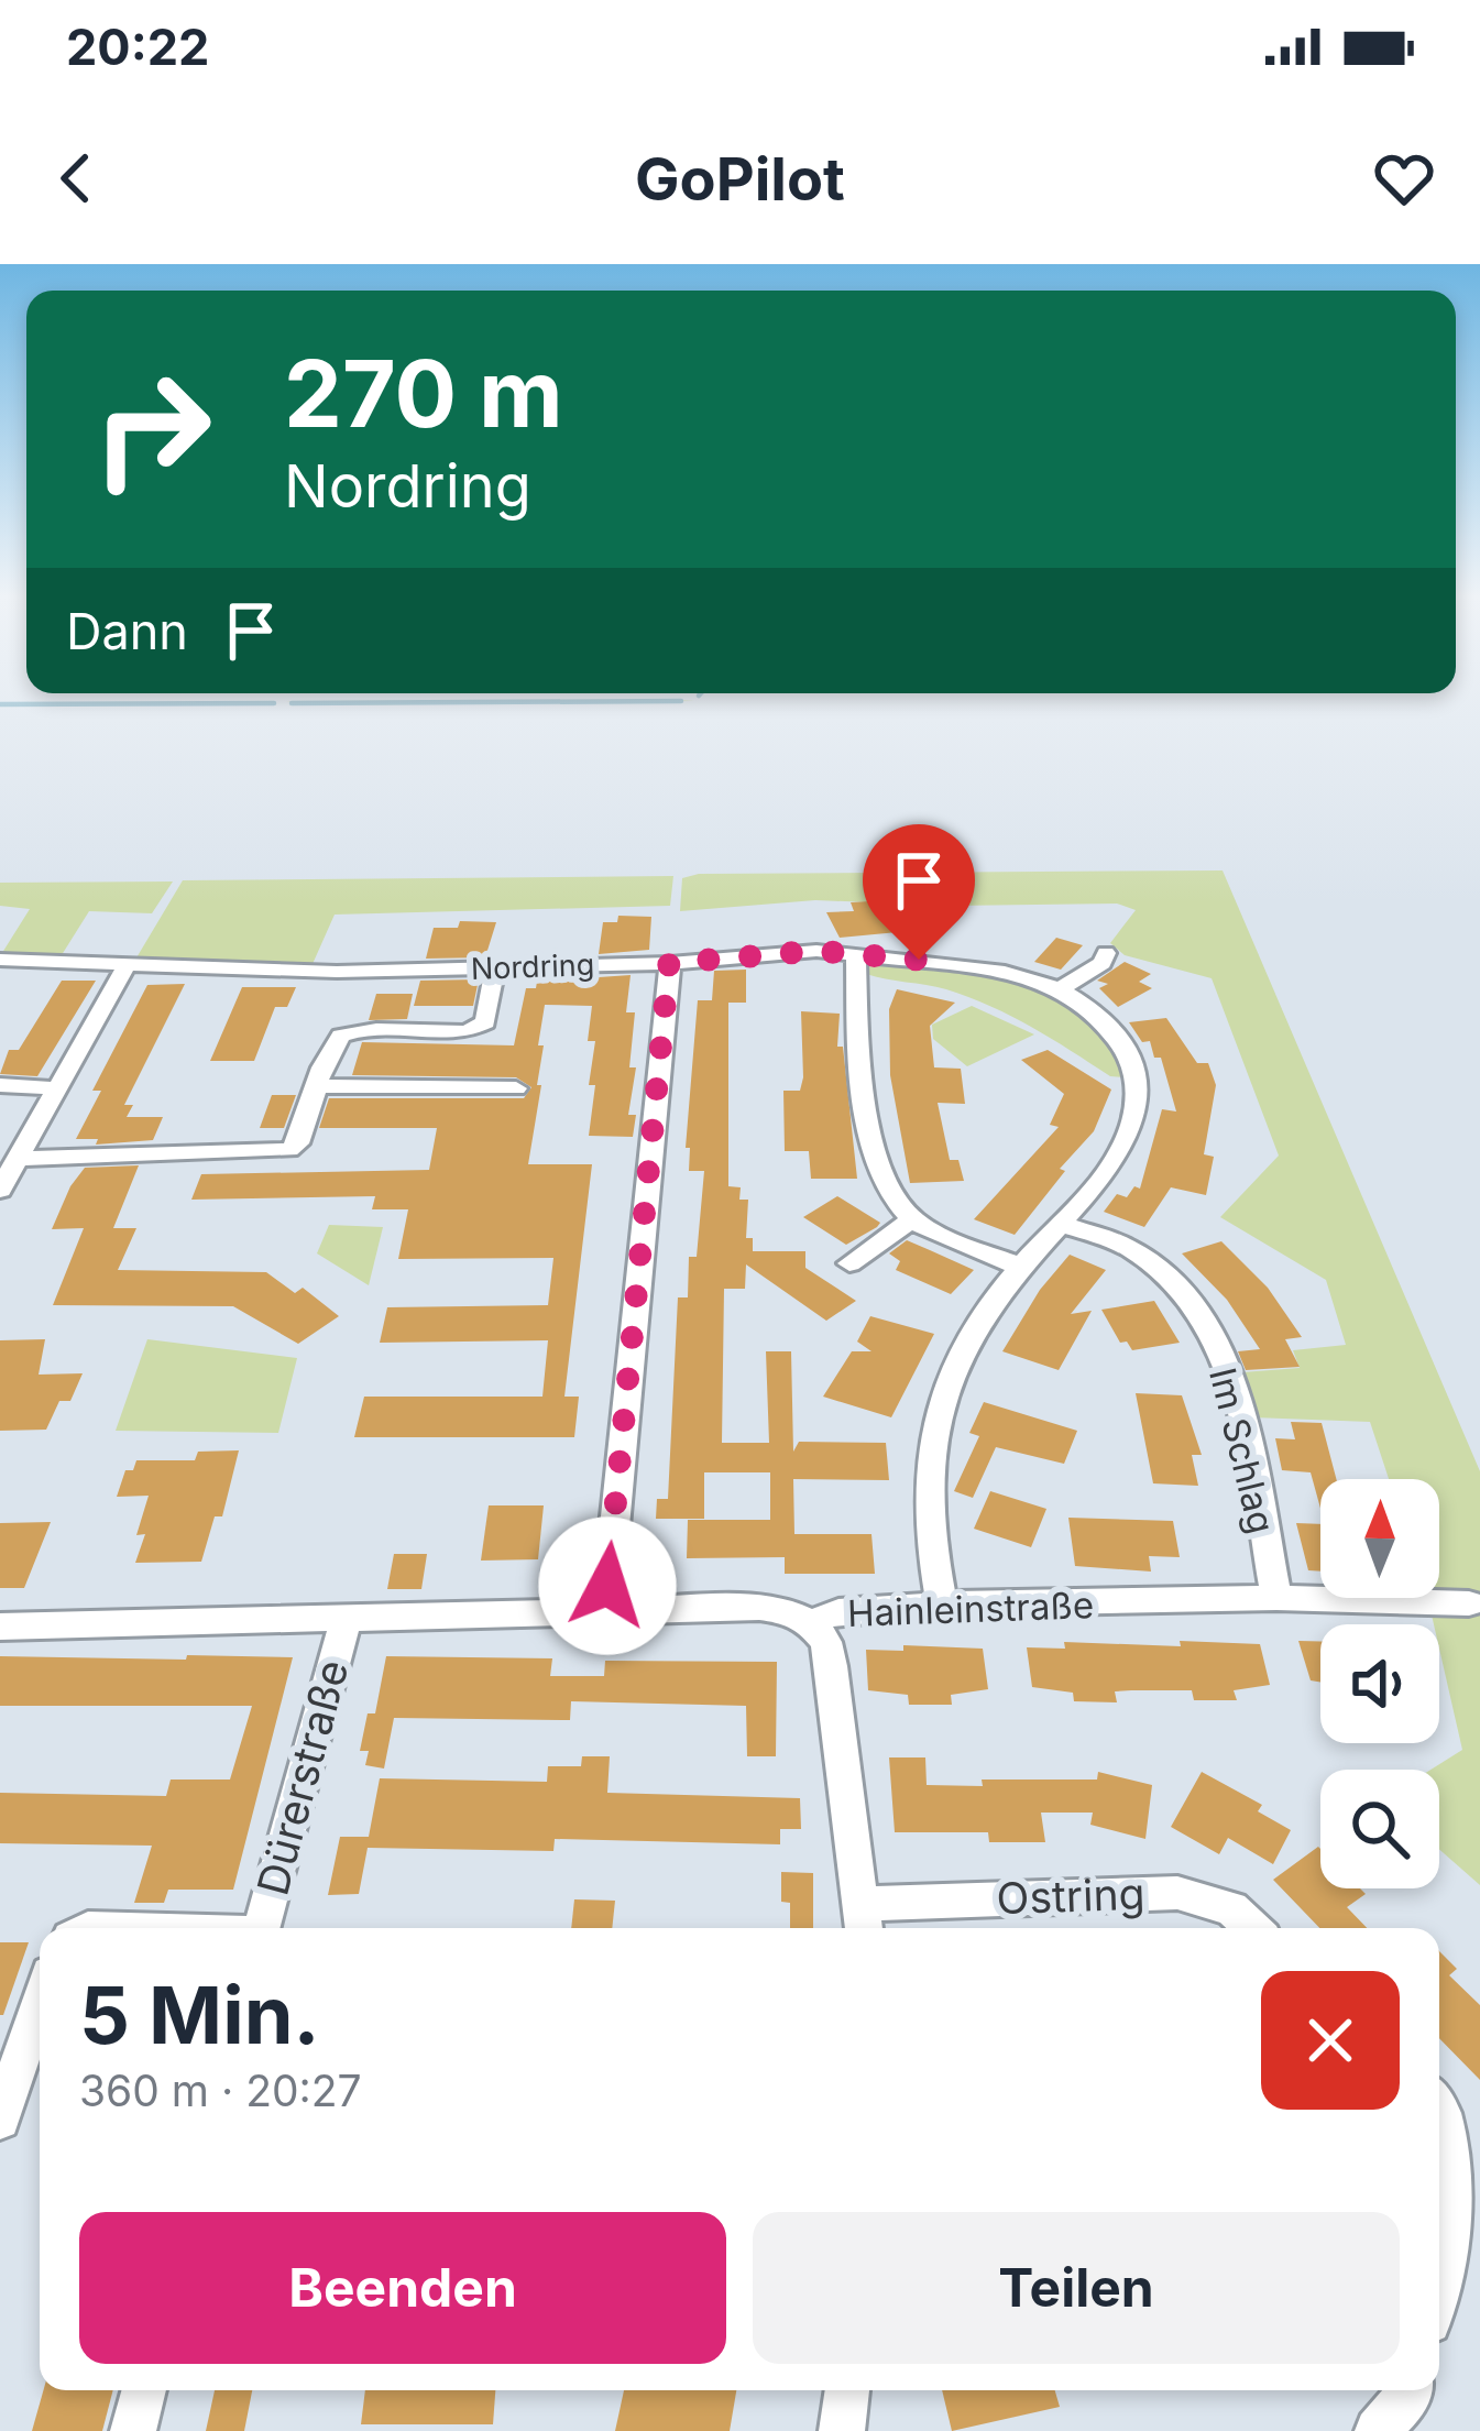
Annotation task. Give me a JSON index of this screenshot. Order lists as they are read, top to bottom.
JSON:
{
  "streets": {
    "street": [
      "Nordring",
      "Im Schlag",
      "Hainleinstraße",
      "Dürerstraße",
      "Ostring"
    ]
  },
  "crossings": [
    ["Nordring", "Im Schlag"],
    ["Nordring", "Hainleinstraße"],
    ["Im Schlag", "Hainleinstraße"],
    ["Hainleinstraße", "Dürerstraße"],
    ["Hainleinstraße", "Ostring"]
  ],
  "north": "top",
  "page": {
    "status": "20:22",
    "header": "GoPilot",
    "turn": ["270 m", "Nordring"],
    "then": "Dann",
    "heading": ["5 Min.", "360 m · 20:27"],
    "buttons": ["Beenden", "Teilen"]
  }
}
